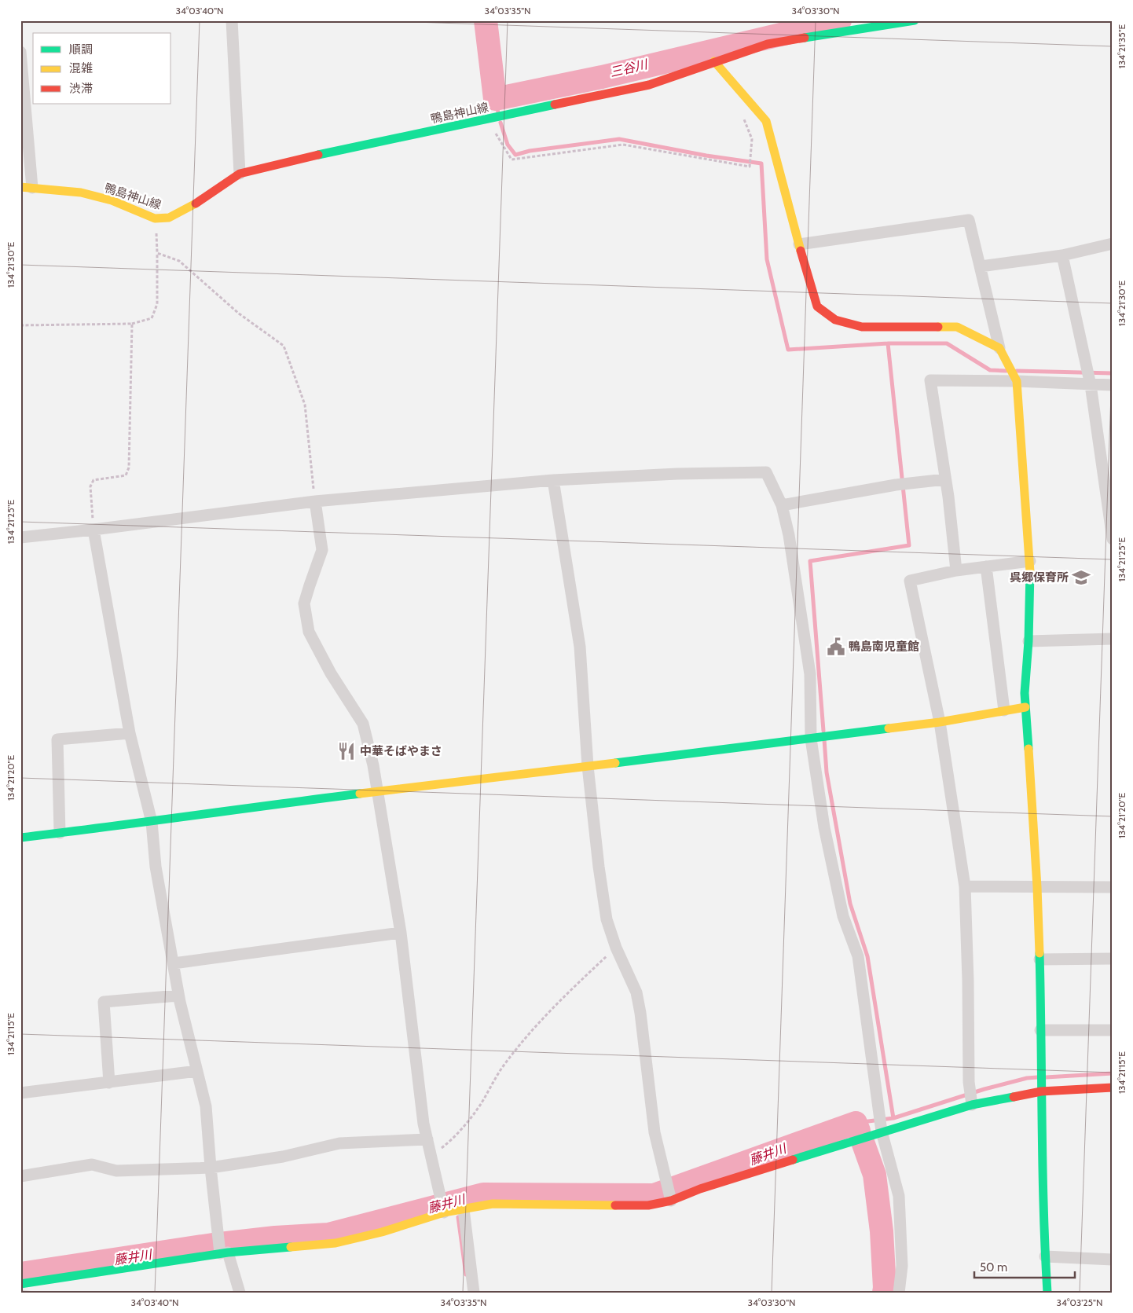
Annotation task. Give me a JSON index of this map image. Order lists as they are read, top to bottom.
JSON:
{
  "streets": {
    "street": ["鴨島神山線"]
  },
  "water": ["三谷川", "藤井川"],
  "places": {
    "school or university": ["呉郷保育所"],
    "public building": ["鴨島南児童館"],
    "restaurant": ["中華そばやまさ"]
  },
  "legend": ["順調", "混雑", "渋滞"],
  "scale_bar": "50 m",
  "coordinates": [
    "34°03'40\"N",
    "34°03'35\"N",
    "34°03'30\"N",
    "134°21'35\"E",
    "134°21'30\"E",
    "134°21'25\"E",
    "134°21'20\"E",
    "134°21'15\"E",
    "34°03'25\"N"
  ]
}
